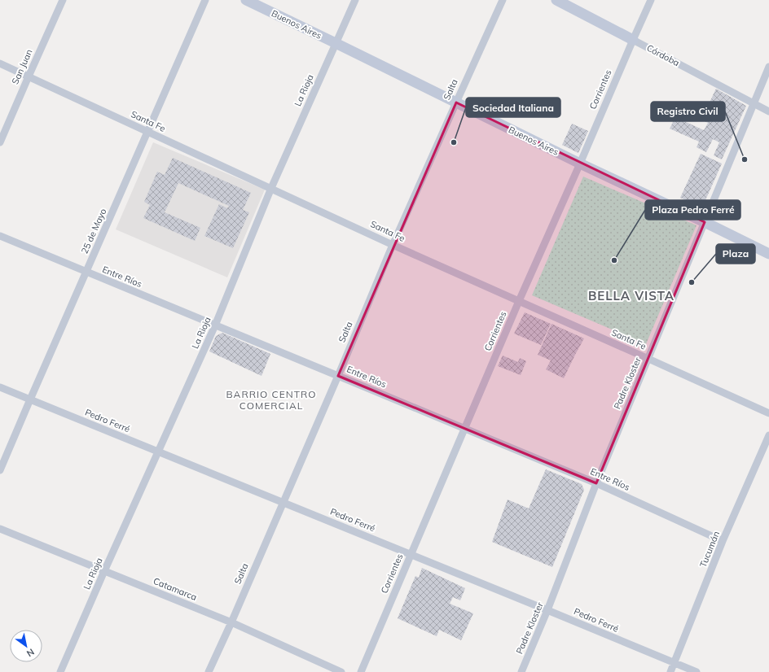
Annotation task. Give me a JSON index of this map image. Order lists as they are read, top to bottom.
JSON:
{
  "streets": {
    "street": [
      "Buenos Aires",
      "Córdoba",
      "San Juan",
      "Salta",
      "Corrientes",
      "La Rioja",
      "Santa Fe",
      "25 de Mayo",
      "Entre Ríos",
      "Padre Kloster",
      "Pedro Ferré",
      "Tucumán",
      "Catamarca"
    ]
  },
  "crossings": [
    ["Buenos Aires", "Salta"],
    ["Buenos Aires", "Corrientes"],
    ["Buenos Aires", "La Rioja"],
    ["Buenos Aires", "Padre Kloster"],
    ["Córdoba", "Corrientes"],
    ["Córdoba", "Padre Kloster"],
    ["San Juan", "Santa Fe"],
    ["Salta", "Santa Fe"],
    ["Salta", "Entre Ríos"],
    ["Salta", "Pedro Ferré"],
    ["Salta", "Catamarca"],
    ["Corrientes", "Santa Fe"],
    ["Corrientes", "Entre Ríos"],
    ["Corrientes", "Pedro Ferré"],
    ["La Rioja", "Santa Fe"],
    ["La Rioja", "Entre Ríos"],
    ["La Rioja", "Pedro Ferré"],
    ["La Rioja", "Catamarca"],
    ["Santa Fe", "25 de Mayo"],
    ["Santa Fe", "Padre Kloster"],
    ["25 de Mayo", "Entre Ríos"],
    ["25 de Mayo", "Pedro Ferré"],
    ["Entre Ríos", "Padre Kloster"],
    ["Entre Ríos", "Tucumán"],
    ["Padre Kloster", "Pedro Ferré"],
    ["Pedro Ferré", "Tucumán"]
  ],
  "districts": ["BELLA VISTA", "BARRIO CENTRO COMERCIAL"],
  "places": [
    "Sociedad Italiana",
    "Registro Civil",
    "Plaza Pedro Ferré",
    "Plaza"
  ],
  "north": "bottom right"
}
